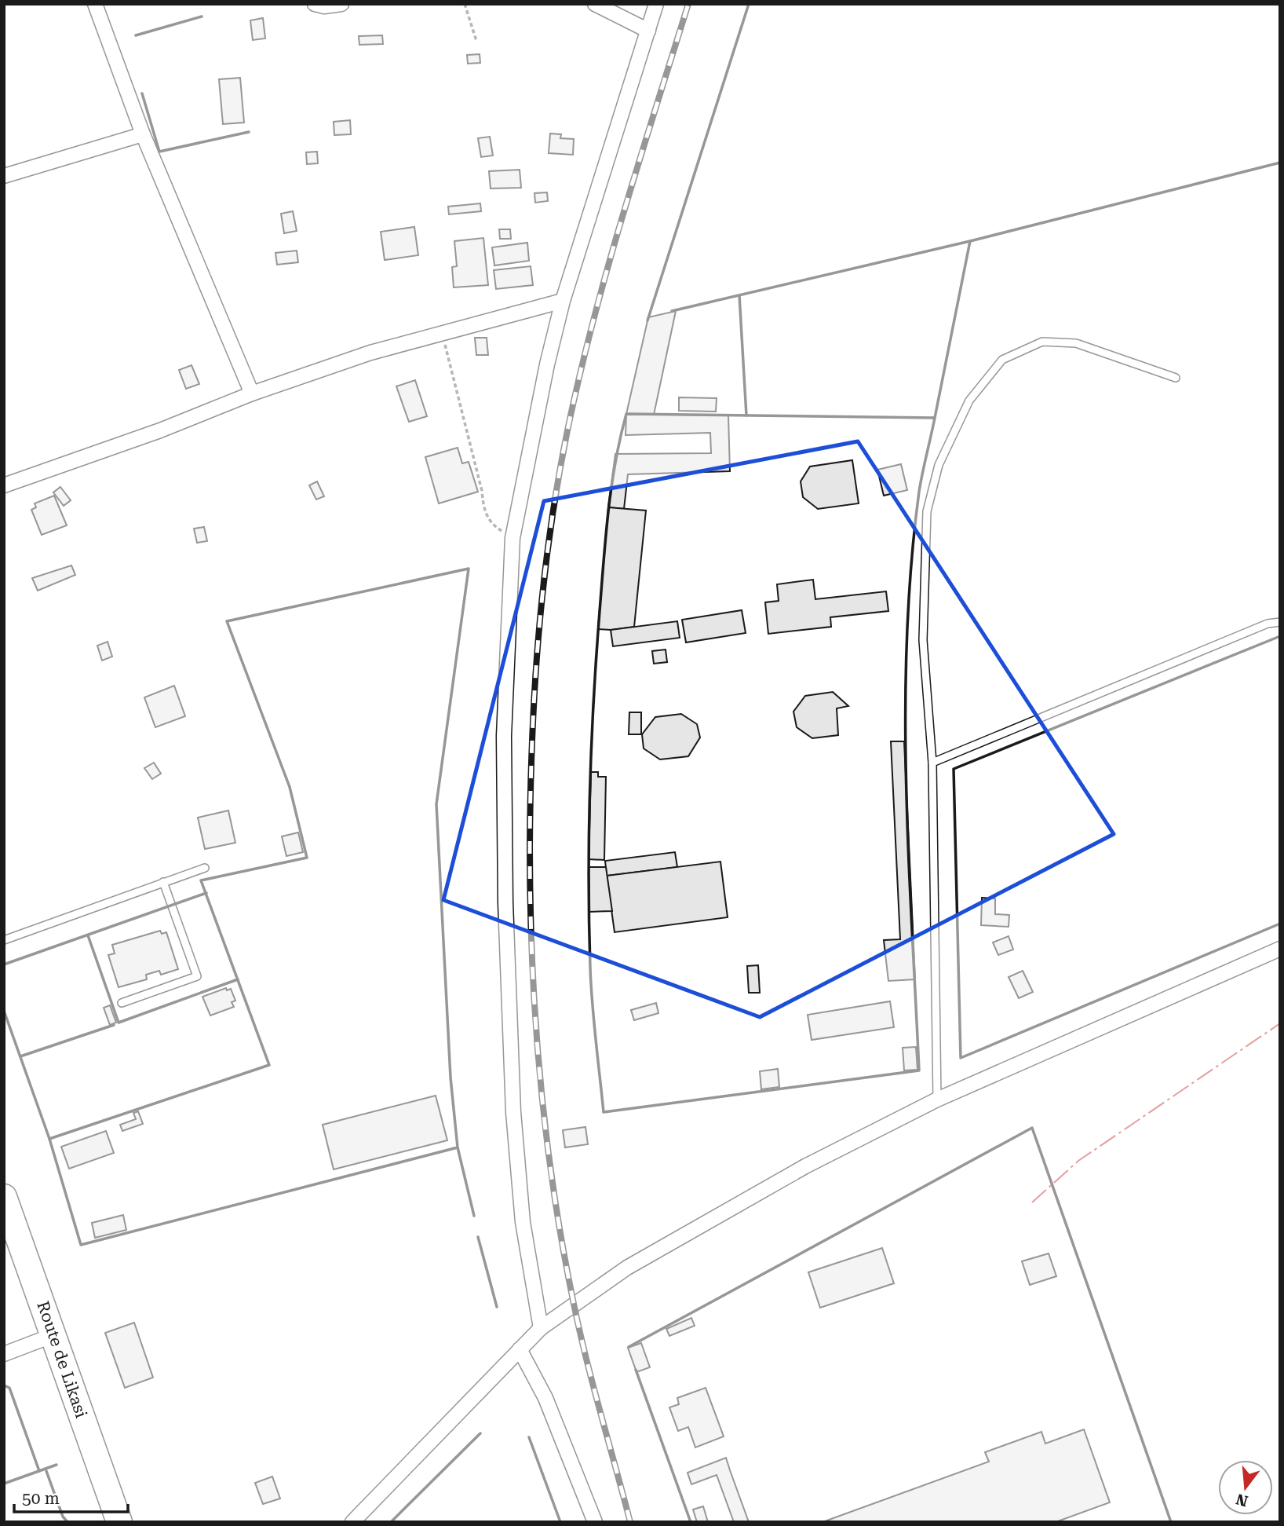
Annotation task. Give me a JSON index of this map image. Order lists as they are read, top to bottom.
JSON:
{
  "streets": {
    "highway": ["Route de Likasi"]
  },
  "scale_bar": "50 m",
  "north": "bottom"
}
